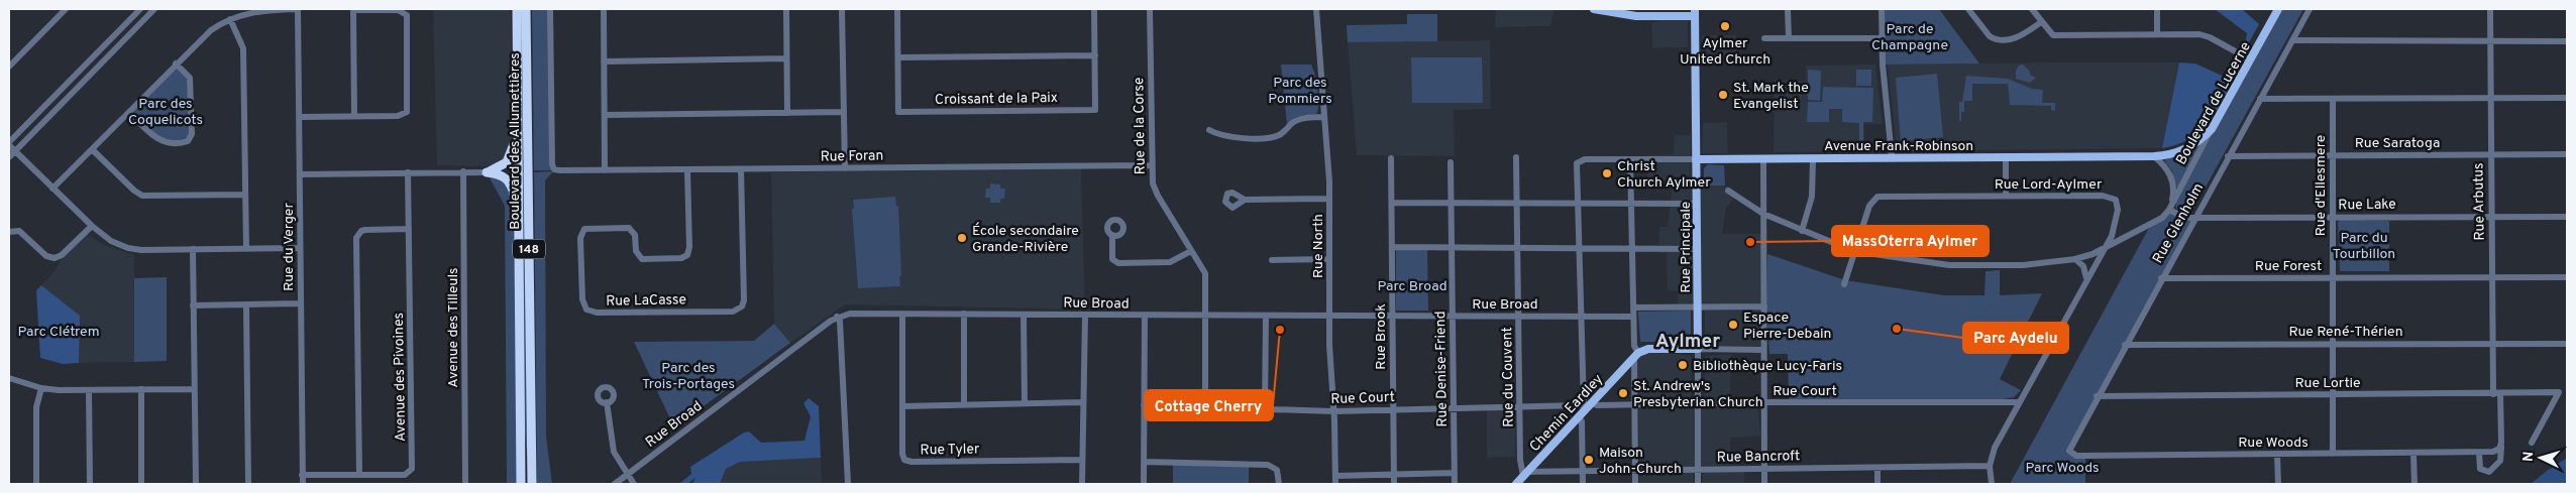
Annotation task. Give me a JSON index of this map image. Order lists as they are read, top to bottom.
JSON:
{
  "streets": {
    "highway": ["Boulevard des Allumettières", "148"],
    "main road": [
      "Boulevard de Lucerne",
      "Avenue Frank-Robinson",
      "Rue Principale",
      "Chemin Eardley"
    ],
    "street": [
      "Croissant de la Paix",
      "Rue de la Corse",
      "Rue Saratoga",
      "Rue Foran",
      "Rue Lord-Aylmer",
      "Rue d'Ellesmere",
      "Rue Arbutus",
      "Rue Lake",
      "Rue Glenholm",
      "Rue North",
      "Rue du Verger",
      "Rue Forest",
      "Rue LaCasse",
      "Rue Broad",
      "Avenue des Tilleuls",
      "Rue René-Thérien",
      "Rue Brook",
      "Rue Denise-Friend",
      "Avenue des Pivoines",
      "Rue du Couvent",
      "Rue Lortie",
      "Rue Court",
      "Rue Woods",
      "Rue Tyler",
      "Rue Bancroft"
    ]
  },
  "crossings": [
    ["Boulevard de Lucerne", "Avenue Frank-Robinson"],
    ["Boulevard de Lucerne", "Rue Lake"],
    ["Rue de la Corse", "Rue Foran"],
    ["Rue de la Corse", "Rue Broad"],
    ["Rue de la Corse", "Rue Court"],
    ["Rue Saratoga", "Rue d'Ellesmere"],
    ["Rue Saratoga", "Rue Arbutus"],
    ["Rue Saratoga", "Rue Glenholm"],
    ["Avenue Frank-Robinson", "Rue Principale"],
    ["Rue Foran", "Rue LaCasse"],
    ["Rue Lord-Aylmer", "Rue Court"],
    ["Rue Lord-Aylmer", "Rue Bancroft"],
    ["Rue d'Ellesmere", "Rue Lake"],
    ["Rue d'Ellesmere", "Rue Forest"],
    ["Rue d'Ellesmere", "Rue René-Thérien"],
    ["Rue d'Ellesmere", "Rue Lortie"],
    ["Rue d'Ellesmere", "Rue Woods"],
    ["Rue Arbutus", "Rue Lake"],
    ["Rue Arbutus", "Rue Forest"],
    ["Rue Arbutus", "Rue René-Thérien"],
    ["Rue Arbutus", "Rue Lortie"],
    ["Rue Lake", "Rue Glenholm"],
    ["Rue Glenholm", "Rue Forest"],
    ["Rue Glenholm", "Rue René-Thérien"],
    ["Rue Glenholm", "Rue Lortie"],
    ["Rue Glenholm", "Rue Woods"],
    ["Rue North", "Rue Broad"],
    ["Rue North", "Rue Court"],
    ["Rue du Verger", "Avenue des Pivoines"],
    ["Rue Principale", "Rue Court"],
    ["Rue Principale", "Rue Bancroft"],
    ["Rue Broad", "Rue Brook"],
    ["Rue Broad", "Rue Denise-Friend"],
    ["Rue Broad", "Rue du Couvent"],
    ["Rue Broad", "Rue Tyler"],
    ["Rue Brook", "Rue Court"],
    ["Rue Denise-Friend", "Rue Court"],
    ["Rue du Couvent", "Rue Court"],
    ["Rue du Couvent", "Chemin Eardley"],
    ["Rue du Couvent", "Rue Bancroft"],
    ["Rue Court", "Chemin Eardley"],
    ["Chemin Eardley", "Rue Bancroft"]
  ],
  "districts": ["Aylmer"],
  "parks": [
    "Parc de Champagne",
    "Parc des Pommiers",
    "Parc des Coquelicots",
    "Parc du Tourbillon",
    "Parc Broad",
    "Parc Clétrem",
    "Parc des Trois-Portages",
    "Parc Woods"
  ],
  "places": [
    "Aylmer United Church",
    "St. Mark the Evangelist",
    "Christ Church Aylmer",
    "École secondaire Grande-Rivière",
    "MassOterra Aylmer",
    "Espace Pierre-Debain",
    "Parc Aydelu",
    "Cottage Cherry",
    "Bibliothèque Lucy-Faris",
    "St. Andrew's Presbyterian Church",
    "Maison John-Church"
  ],
  "north": "left"
}
